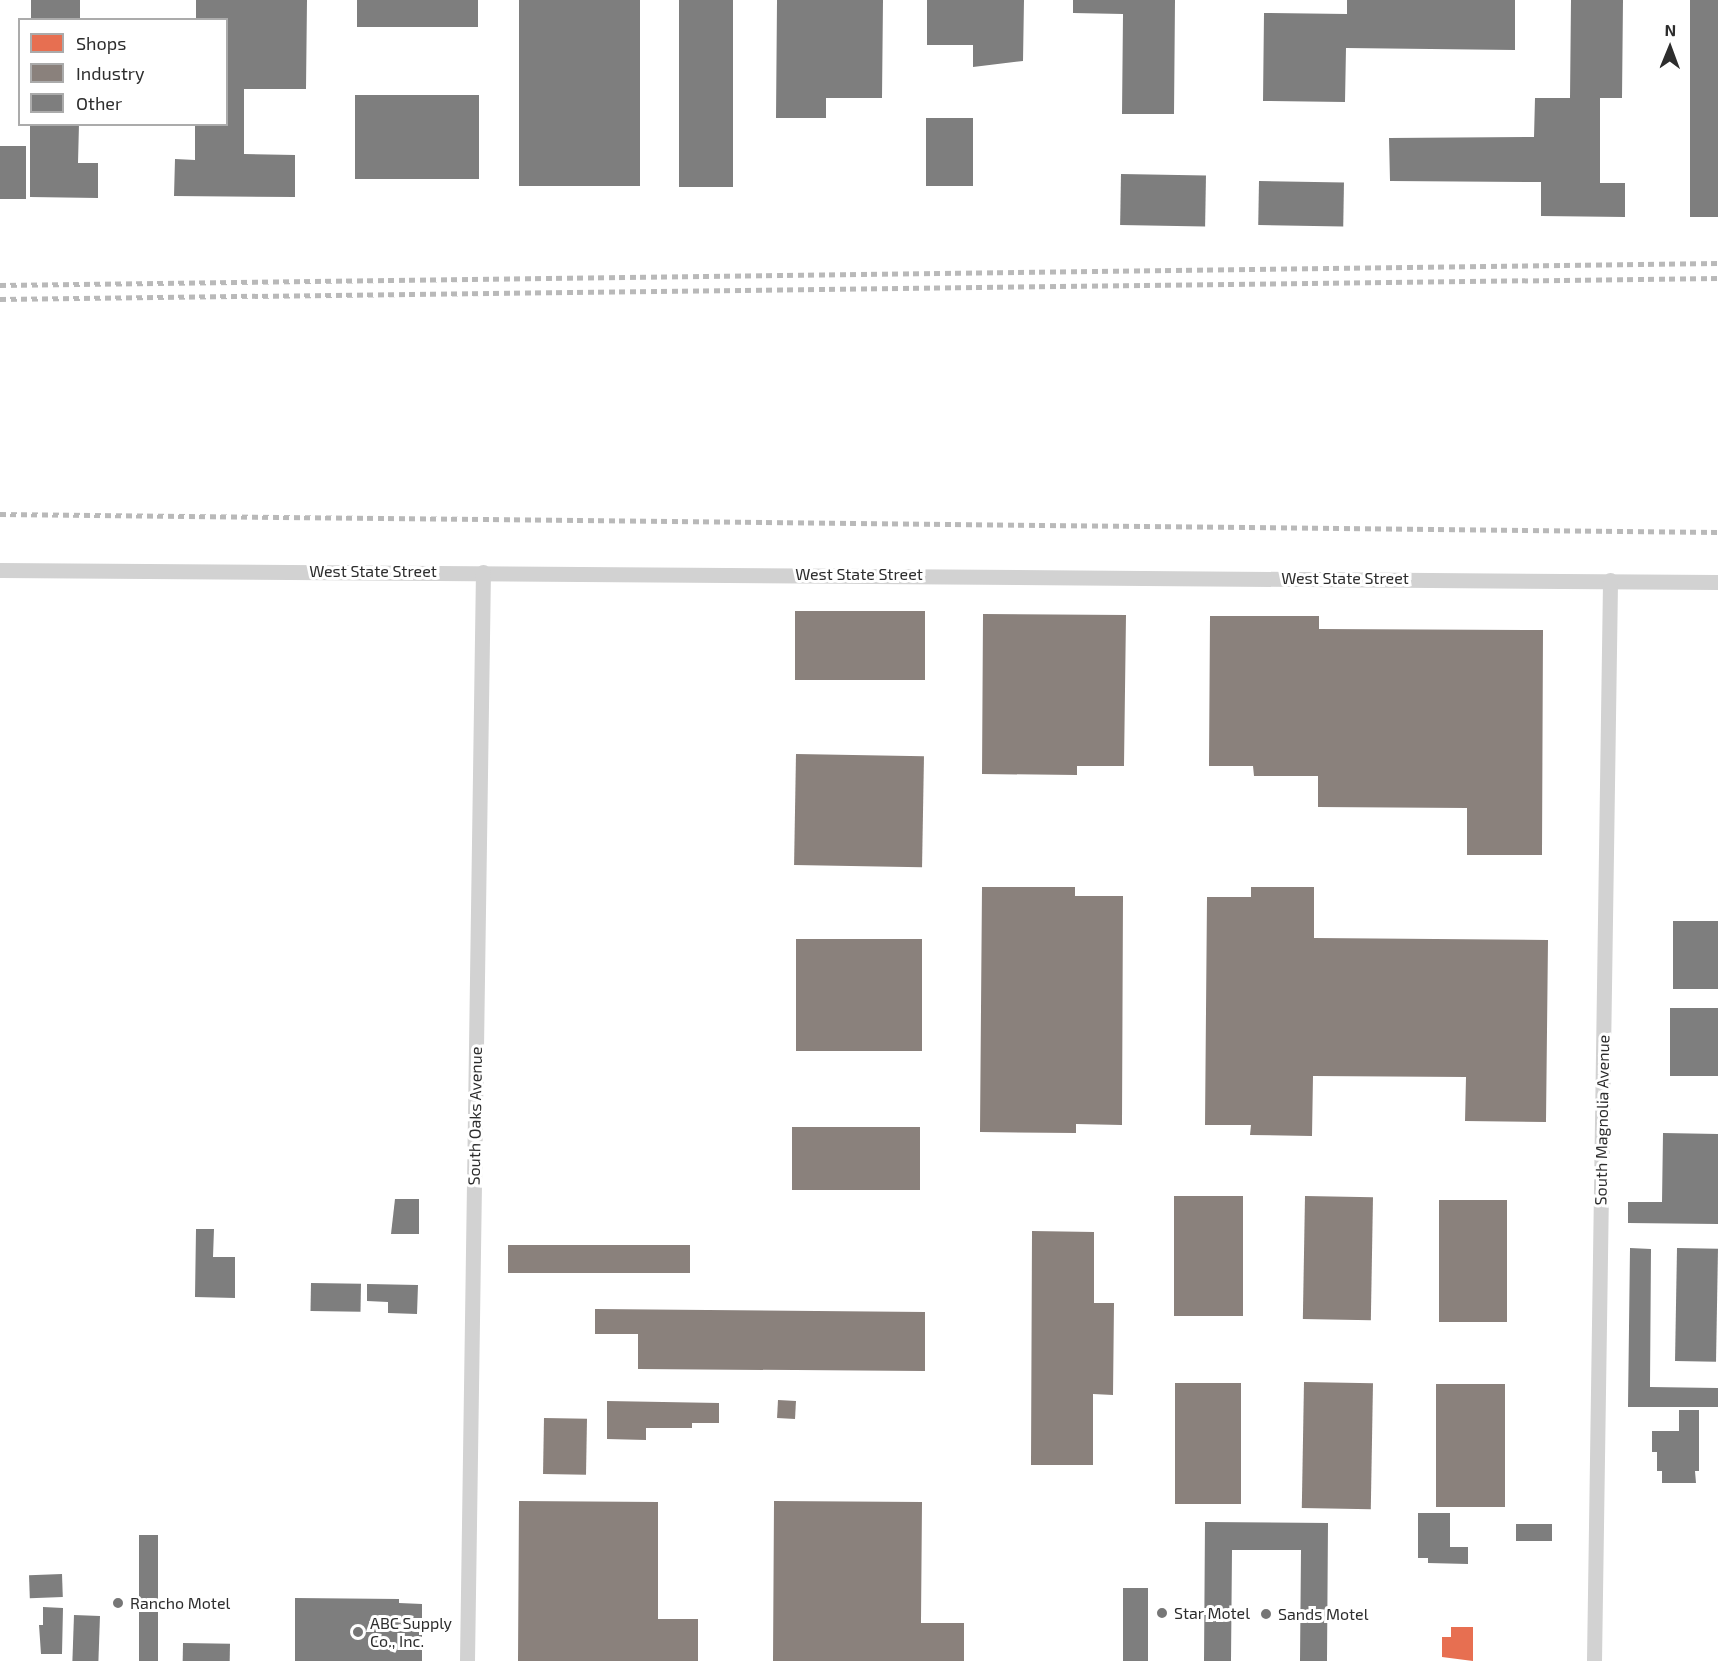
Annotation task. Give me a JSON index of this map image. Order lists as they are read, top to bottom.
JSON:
{
  "streets": {
    "street": ["West State Street", "South Oaks Avenue", "South Magnolia Avenue"]
  },
  "crossings": [
    ["West State Street", "South Oaks Avenue"],
    ["West State Street", "South Magnolia Avenue"]
  ],
  "places": [
    "Rancho Motel",
    "Star Motel",
    "Sands Motel",
    "ABC Supply Co., Inc."
  ],
  "legend": ["Shops", "Industry", "Other"],
  "north": "top"
}
